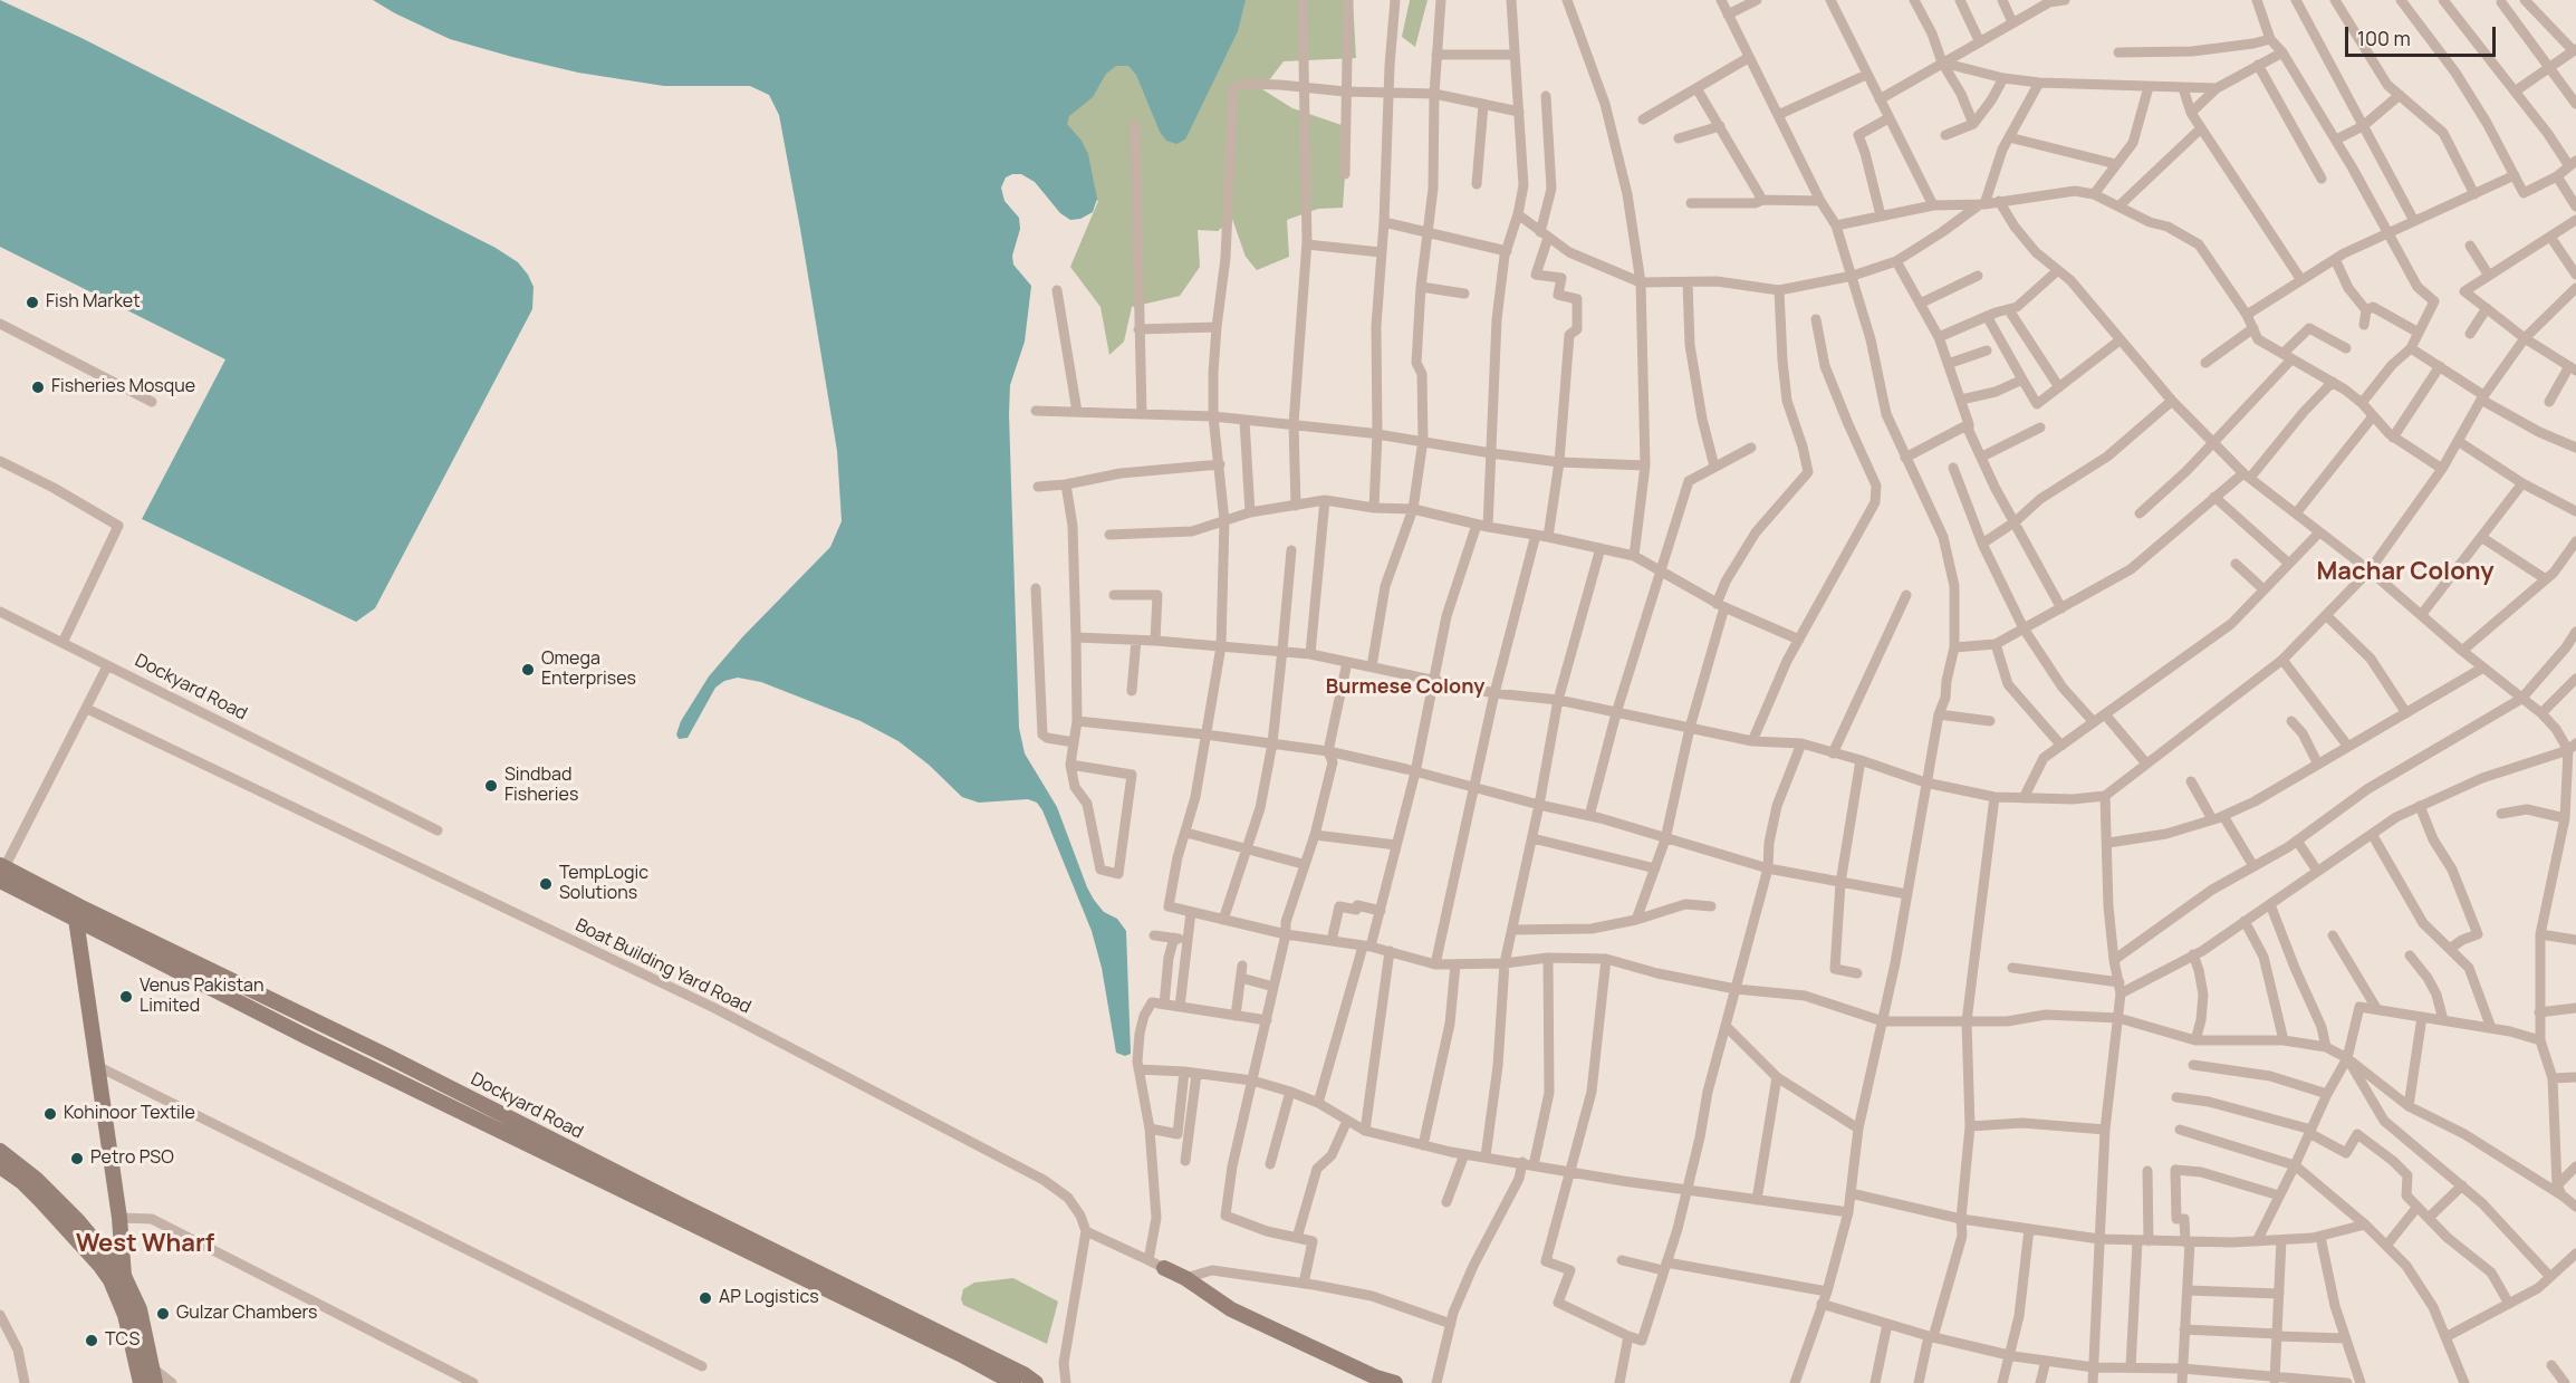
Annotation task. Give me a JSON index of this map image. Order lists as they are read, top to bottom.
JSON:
{
  "streets": {
    "street": ["Dockyard Road", "Boat Building Yard Road"]
  },
  "districts": ["Machar Colony", "Burmese Colony", "West Wharf"],
  "places": [
    "Fish Market",
    "Fisheries Mosque",
    "Omega Enterprises",
    "Sindbad Fisheries",
    "TempLogic Solutions",
    "Venus Pakistan Limited",
    "Kohinoor Textile",
    "Petro PSO",
    "AP Logistics",
    "Gulzar Chambers",
    "TCS"
  ],
  "scale_bar": "100 m"
}
